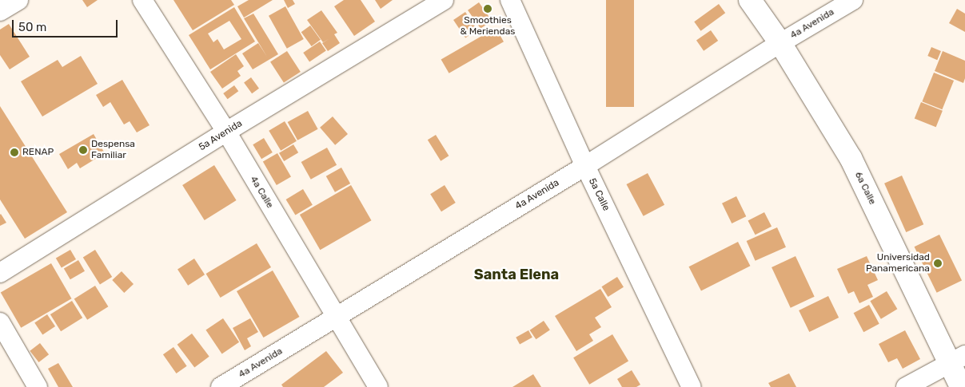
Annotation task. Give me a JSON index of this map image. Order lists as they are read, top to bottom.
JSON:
{
  "streets": {
    "main road": ["6a Calle"],
    "street": [
      "4a Avenida",
      "5a Avenida",
      "4a Calle",
      "5a Calle"
    ]
  },
  "crossings": [
    ["4a Avenida", "6a Calle"],
    ["4a Avenida", "4a Calle"],
    ["4a Avenida", "5a Calle"],
    ["5a Avenida", "4a Calle"]
  ],
  "districts": ["Santa Elena"],
  "places": [
    "Smoothies & Meriendas",
    "Despensa Familiar",
    "RENAP",
    "Universidad Panamericana"
  ],
  "scale_bar": "50 m"
}
